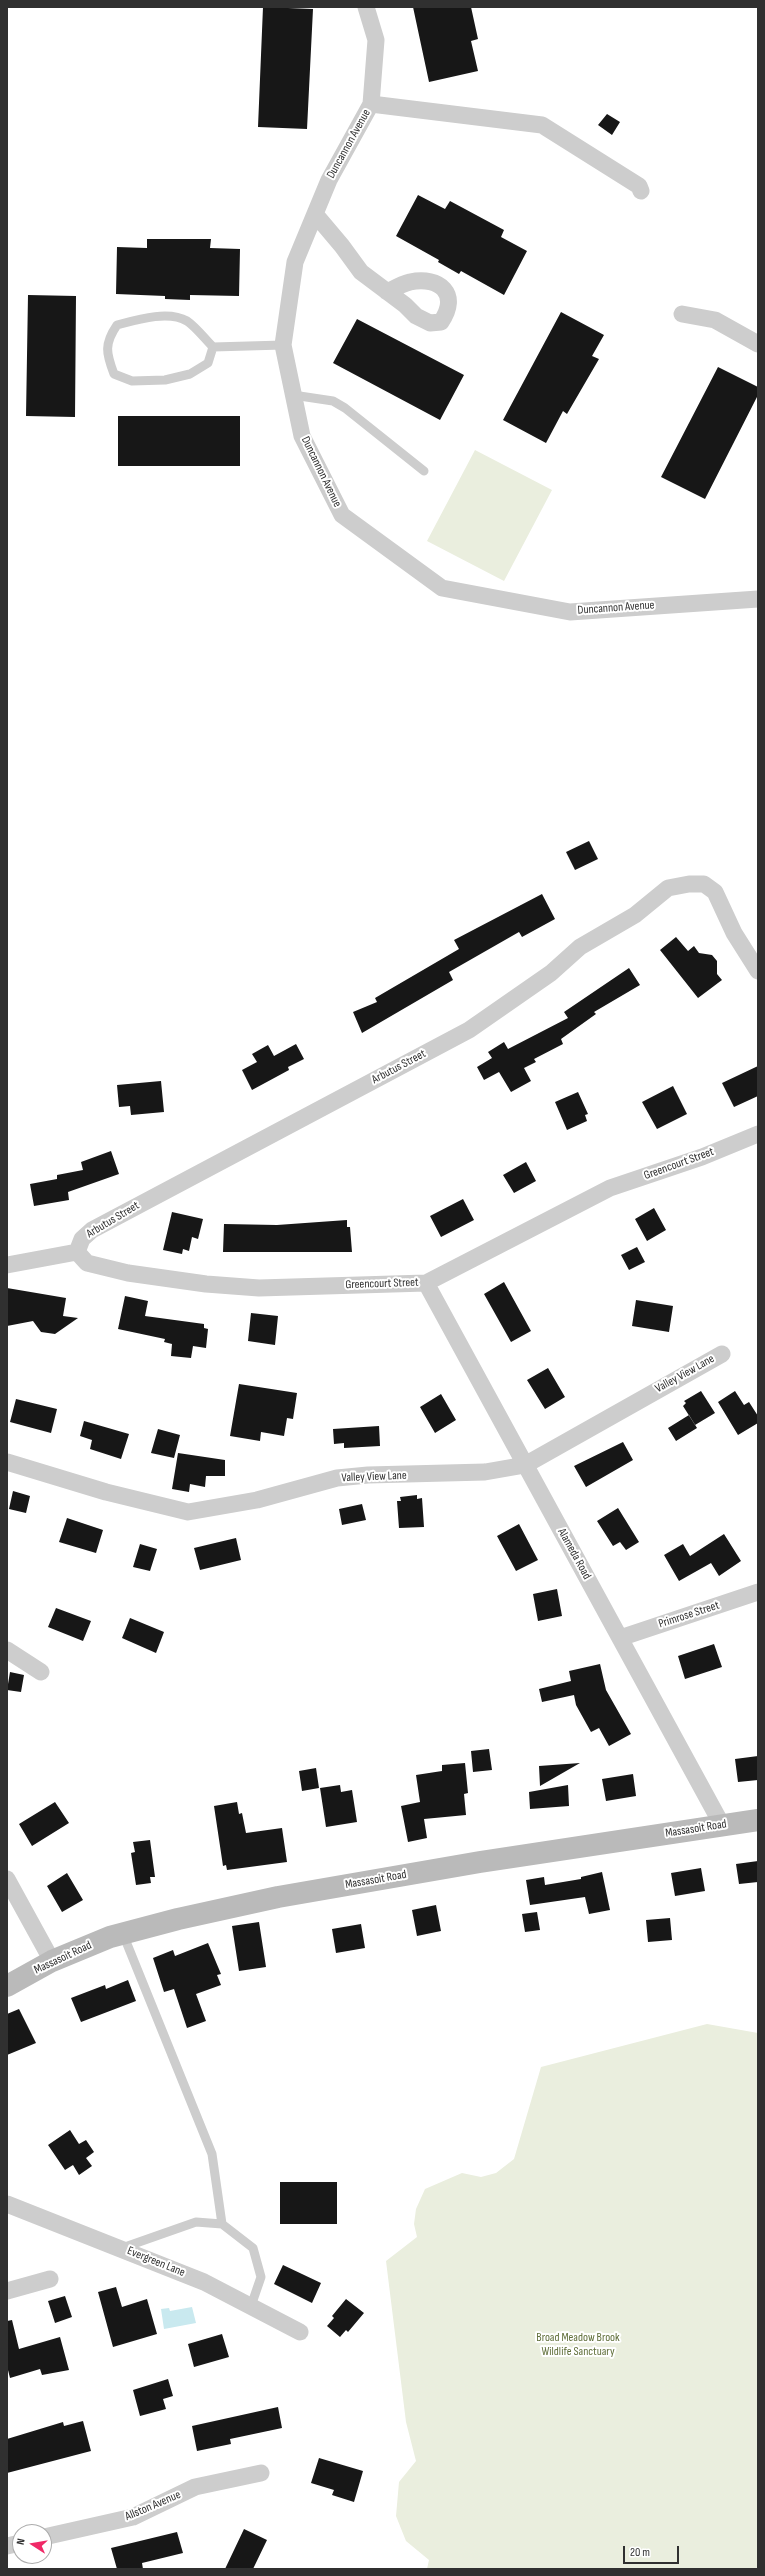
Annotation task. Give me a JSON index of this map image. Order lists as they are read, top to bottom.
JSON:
{
  "streets": {
    "main road": ["Massasoit Road"],
    "street": [
      "Duncannon Avenue",
      "Arbutus Street",
      "Greencourt Street",
      "Valley View Lane",
      "Alameda Road",
      "Primrose Street",
      "Evergreen Lane",
      "Allston Avenue"
    ]
  },
  "crossings": [
    ["Arbutus Street", "Greencourt Street"],
    ["Greencourt Street", "Alameda Road"],
    ["Valley View Lane", "Alameda Road"],
    ["Alameda Road", "Primrose Street"],
    ["Alameda Road", "Massasoit Road"]
  ],
  "parks": ["Broad Meadow Brook Wildlife Sanctuary"],
  "scale_bar": "20 m",
  "north": "left"
}
